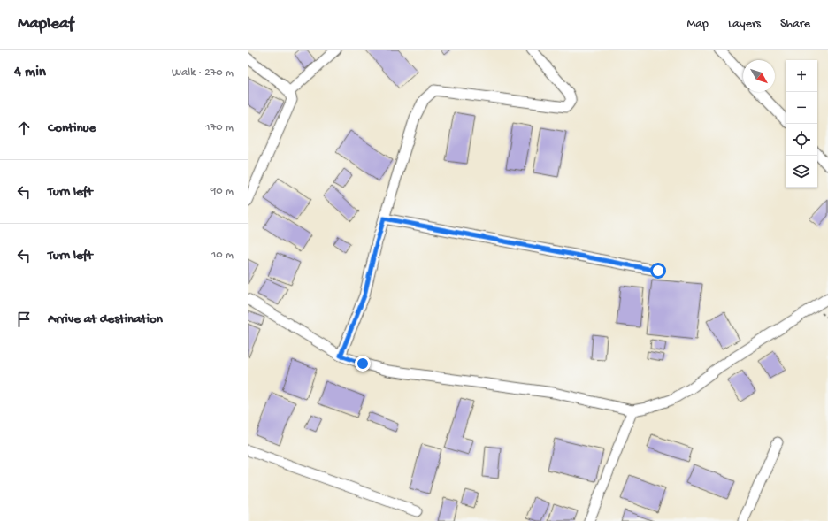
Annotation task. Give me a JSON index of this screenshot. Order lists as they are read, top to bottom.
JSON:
{
  "north": "bottom right",
  "page": {
    "header": "Mapleaf",
    "nav": ["Map", "Layers", "Share"],
    "heading": ["4 min", "Walk · 270 m"],
    "map_buttons": ["+", "−"],
    "list": [
      ["Continue", "170 m"],
      ["Turn left", "90 m"],
      ["Turn left", "10 m"],
      "Arrive at destination"
    ]
  }
}
